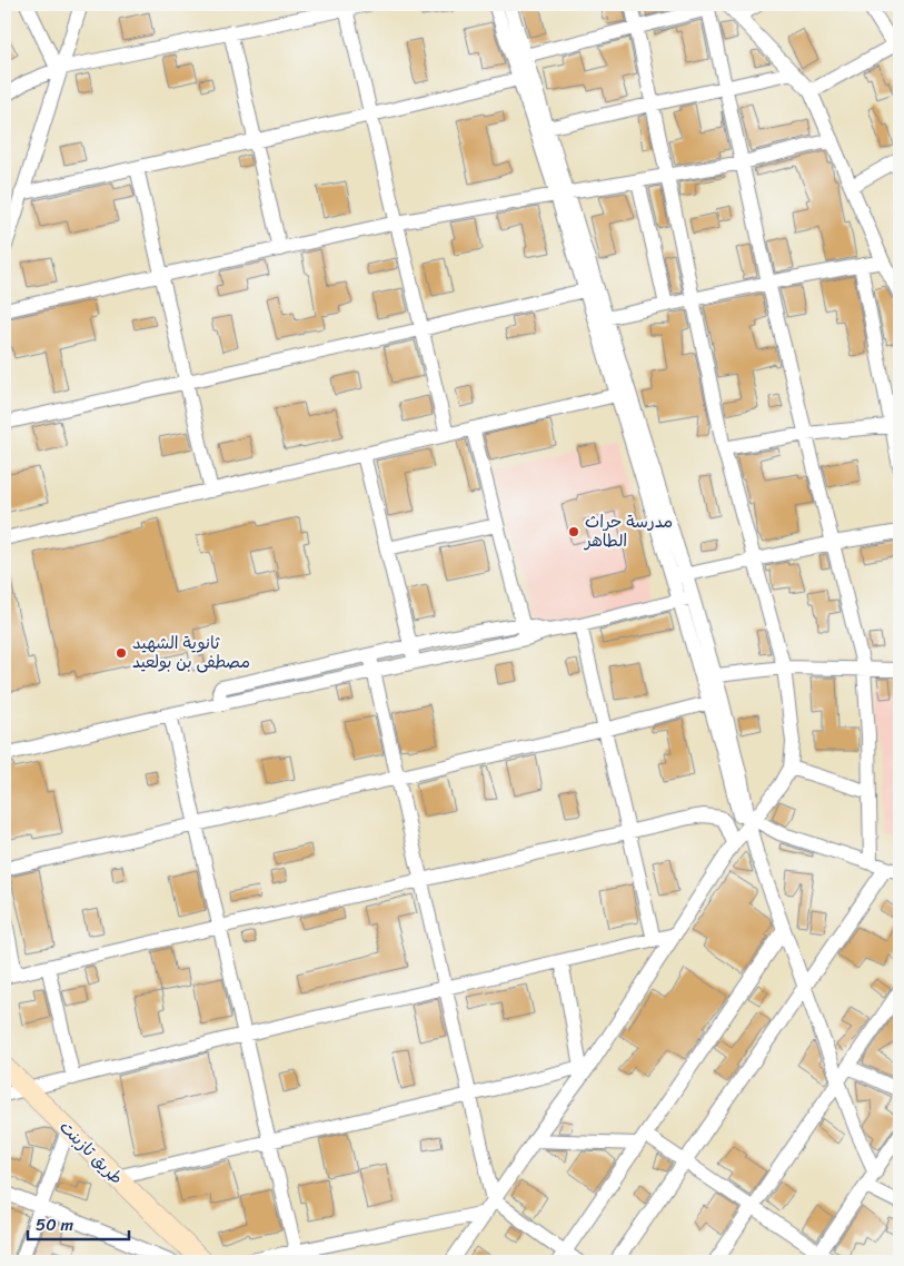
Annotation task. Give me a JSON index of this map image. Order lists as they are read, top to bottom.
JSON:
{
  "streets": {
    "street": ["طريق تازبنت"]
  },
  "places": ["مدرسة حراث الطاهر", "ثانوية الشهيد مصطفى بن بولعيد"],
  "scale_bar": "50 m"
}
